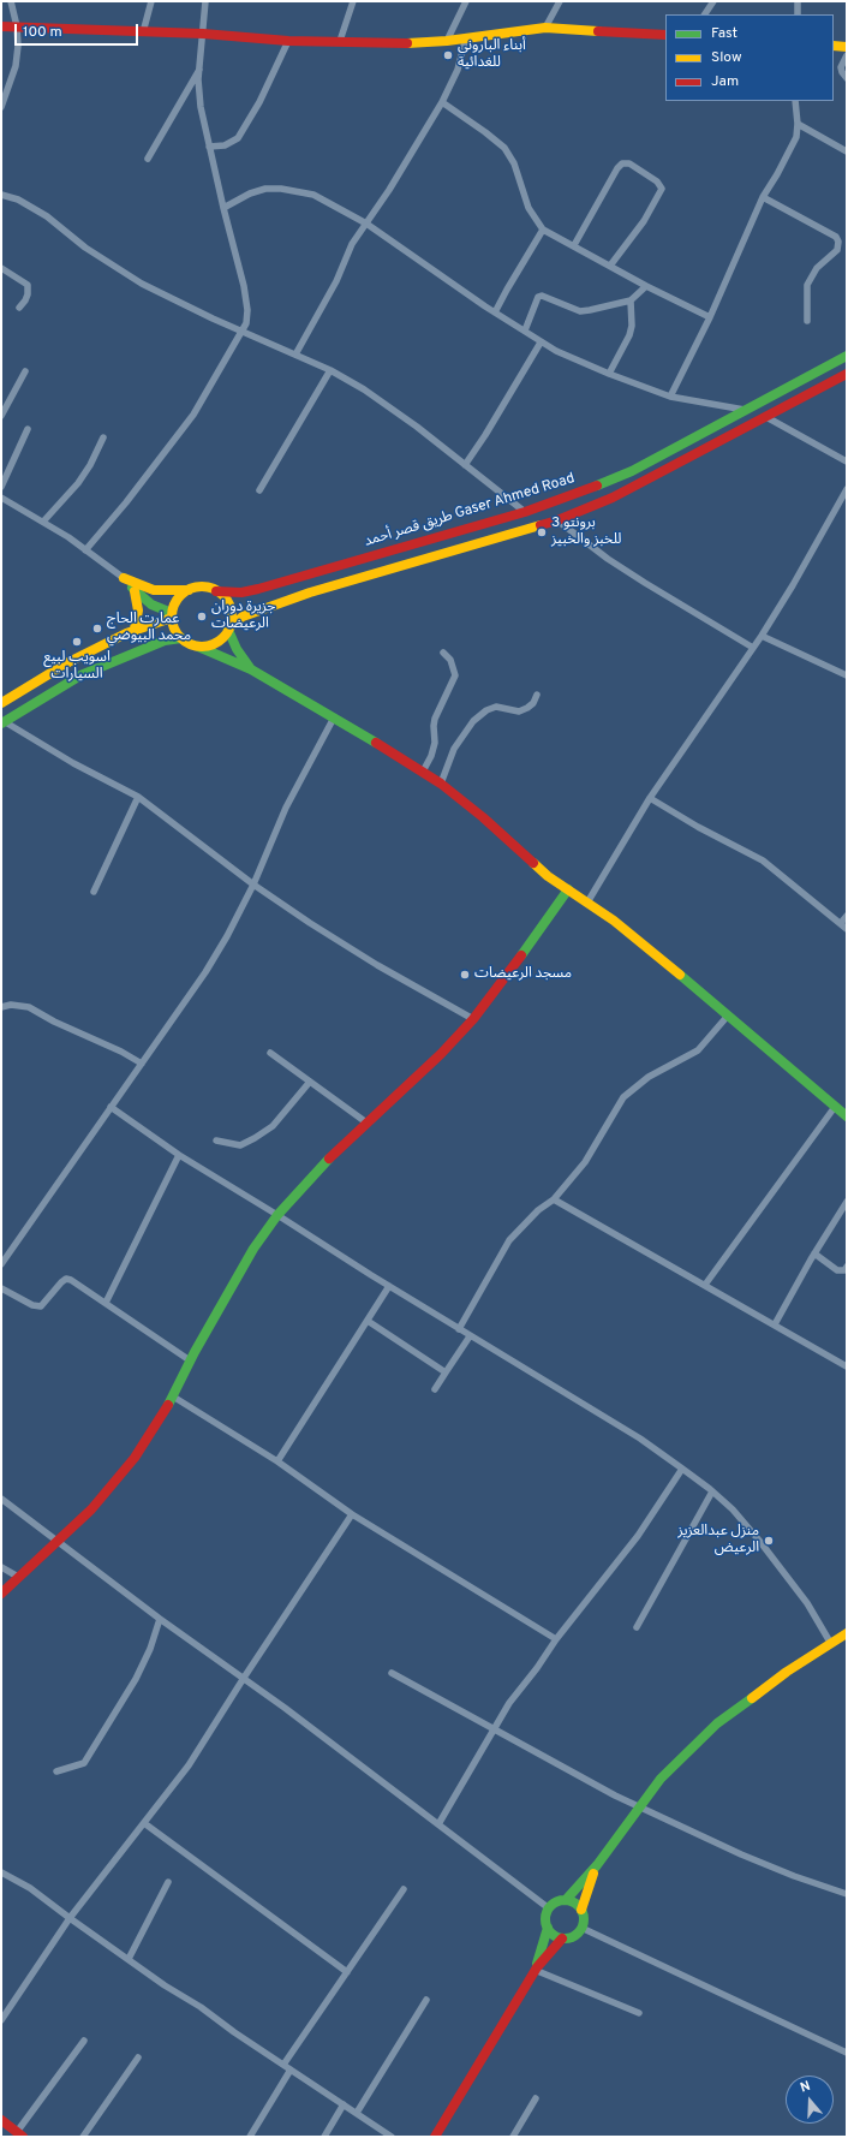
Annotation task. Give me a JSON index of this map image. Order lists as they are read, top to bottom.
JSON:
{
  "streets": {
    "street": ["طريق قصر أحمد Gaser Ahmed Road"]
  },
  "places": [
    "أبناء البارونى للغدائية",
    "برونتو 3 للخبز والخبيز",
    "جزيرة دوران الرعيضات",
    "عمارت الحاج محمد البيوضي",
    "اسويب لبيع السيارات",
    "مسجد الرعيضات",
    "منزل عبدالعزيز الرعيض"
  ],
  "legend": ["Fast", "Slow", "Jam"],
  "scale_bar": "100 m",
  "north": "top"
}
